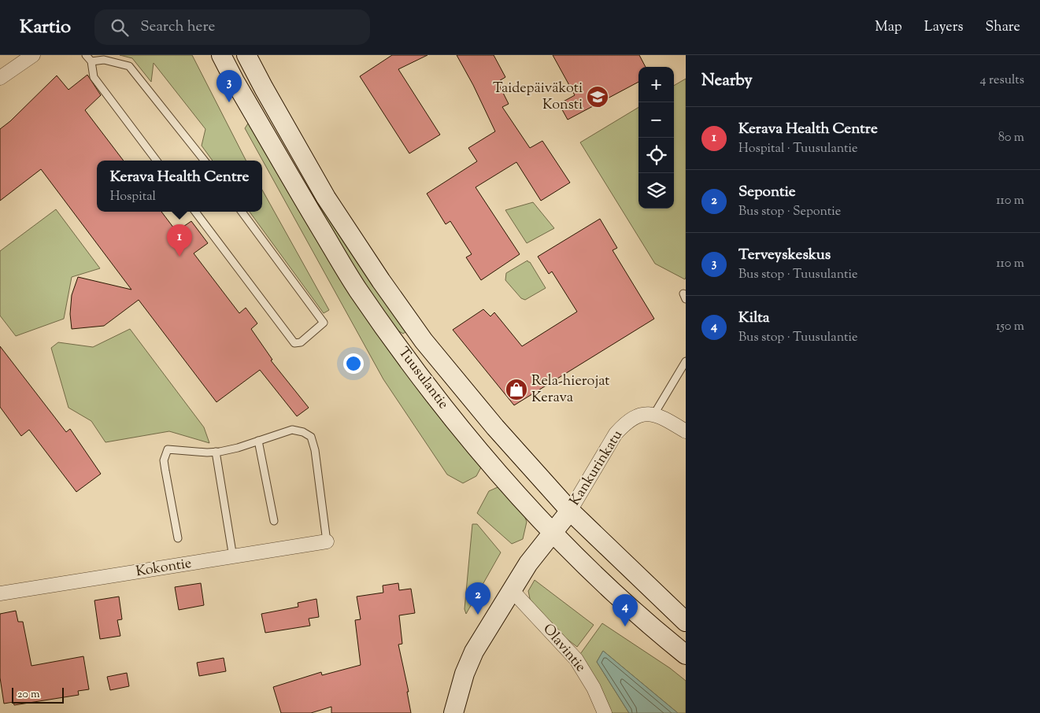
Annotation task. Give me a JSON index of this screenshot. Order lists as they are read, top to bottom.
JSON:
{
  "streets": {
    "main road": ["Tuusulantie"],
    "street": ["Kankurinkatu", "Kokontie", "Olavintie"]
  },
  "crossings": [
    ["Tuusulantie", "Kankurinkatu"]
  ],
  "places": {
    "school or university": ["Taidepäiväkoti Konsti"],
    "shop": ["Rela-hierojat Kerava"]
  },
  "scale_bar": "20 m",
  "page": {
    "header": "Kartio",
    "search": "Search here",
    "nav": ["Map", "Layers", "Share"],
    "heading": ["Nearby", "4 results"],
    "map_buttons": ["+", "−"],
    "pins": [
      "3",
      "1",
      "2",
      "4"
    ],
    "list": [
      {
        "mark": "1",
        "name": "Kerava Health Centre",
        "note": "Hospital · Tuusulantie",
        "value": "80 m"
      },
      {
        "mark": "2",
        "name": "Sepontie",
        "note": "Bus stop · Sepontie",
        "value": "110 m"
      },
      {
        "mark": "3",
        "name": "Terveyskeskus",
        "note": "Bus stop · Tuusulantie",
        "value": "110 m"
      },
      {
        "mark": "4",
        "name": "Kilta",
        "note": "Bus stop · Tuusulantie",
        "value": "150 m"
      }
    ],
    "popup": ["Kerava Health Centre", "Hospital"],
    "scale": "20 m"
  }
}
